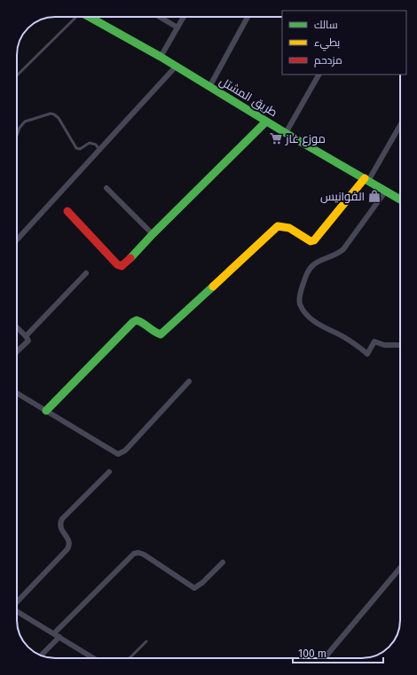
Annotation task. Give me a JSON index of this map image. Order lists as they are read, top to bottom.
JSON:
{
  "streets": {
    "street": ["طريق المشتل"]
  },
  "places": {
    "supermarket": ["موزع غاز"],
    "shop": ["الفوانيس"]
  },
  "legend": ["سالك", "بطيء", "مزدحم"],
  "scale_bar": "100 m"
}
